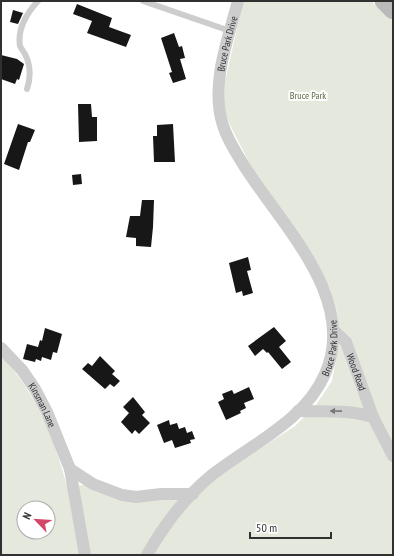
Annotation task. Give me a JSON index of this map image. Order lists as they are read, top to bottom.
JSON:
{
  "streets": {
    "street": ["Bruce Park Drive", "Wood Road", "Kinsman Lane"]
  },
  "crossings": [
    ["Bruce Park Drive", "Wood Road"]
  ],
  "parks": ["Bruce Park"],
  "scale_bar": "50 m",
  "north": "top left"
}
